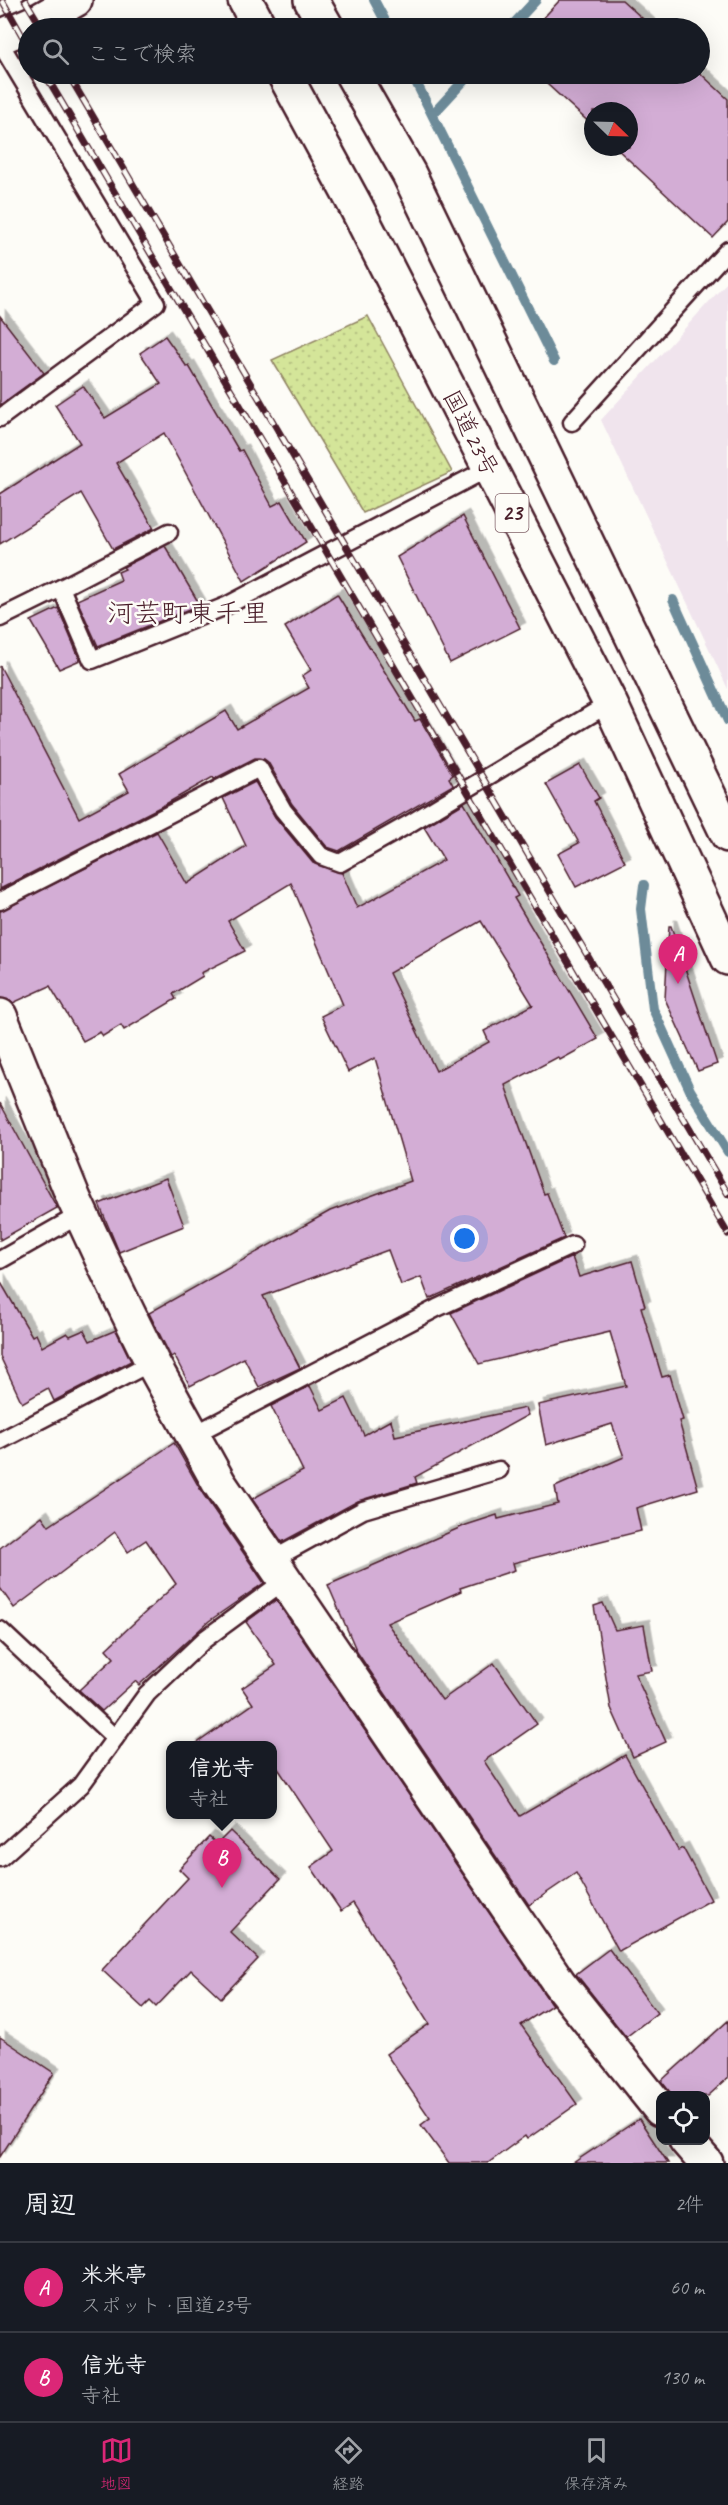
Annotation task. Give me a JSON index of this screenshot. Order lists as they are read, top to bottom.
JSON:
{
  "streets": {
    "main road": ["国道23号", "23"]
  },
  "districts": ["河芸町東千里"],
  "north": "bottom right",
  "page": {
    "search": "ここで検索",
    "pins": ["A", "B"],
    "popup": ["信光寺", "寺社"],
    "heading": ["周辺", "2件"],
    "list": [
      {
        "mark": "A",
        "name": "米米亭",
        "note": "スポット · 国道23号",
        "value": "60 m"
      },
      {
        "mark": "B",
        "name": "信光寺",
        "note": "寺社",
        "value": "130 m"
      }
    ],
    "nav": ["地図", "経路", "保存済み"]
  }
}
